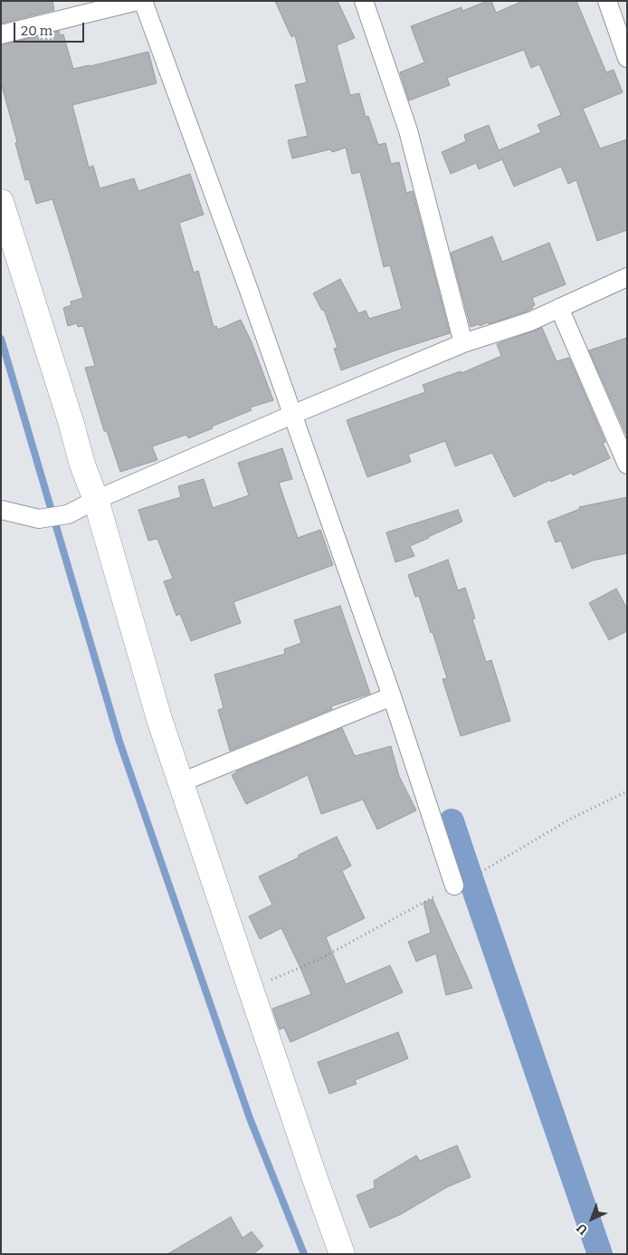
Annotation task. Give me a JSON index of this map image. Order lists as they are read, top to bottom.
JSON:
{
  "scale_bar": "20 m",
  "north": "bottom left"
}
